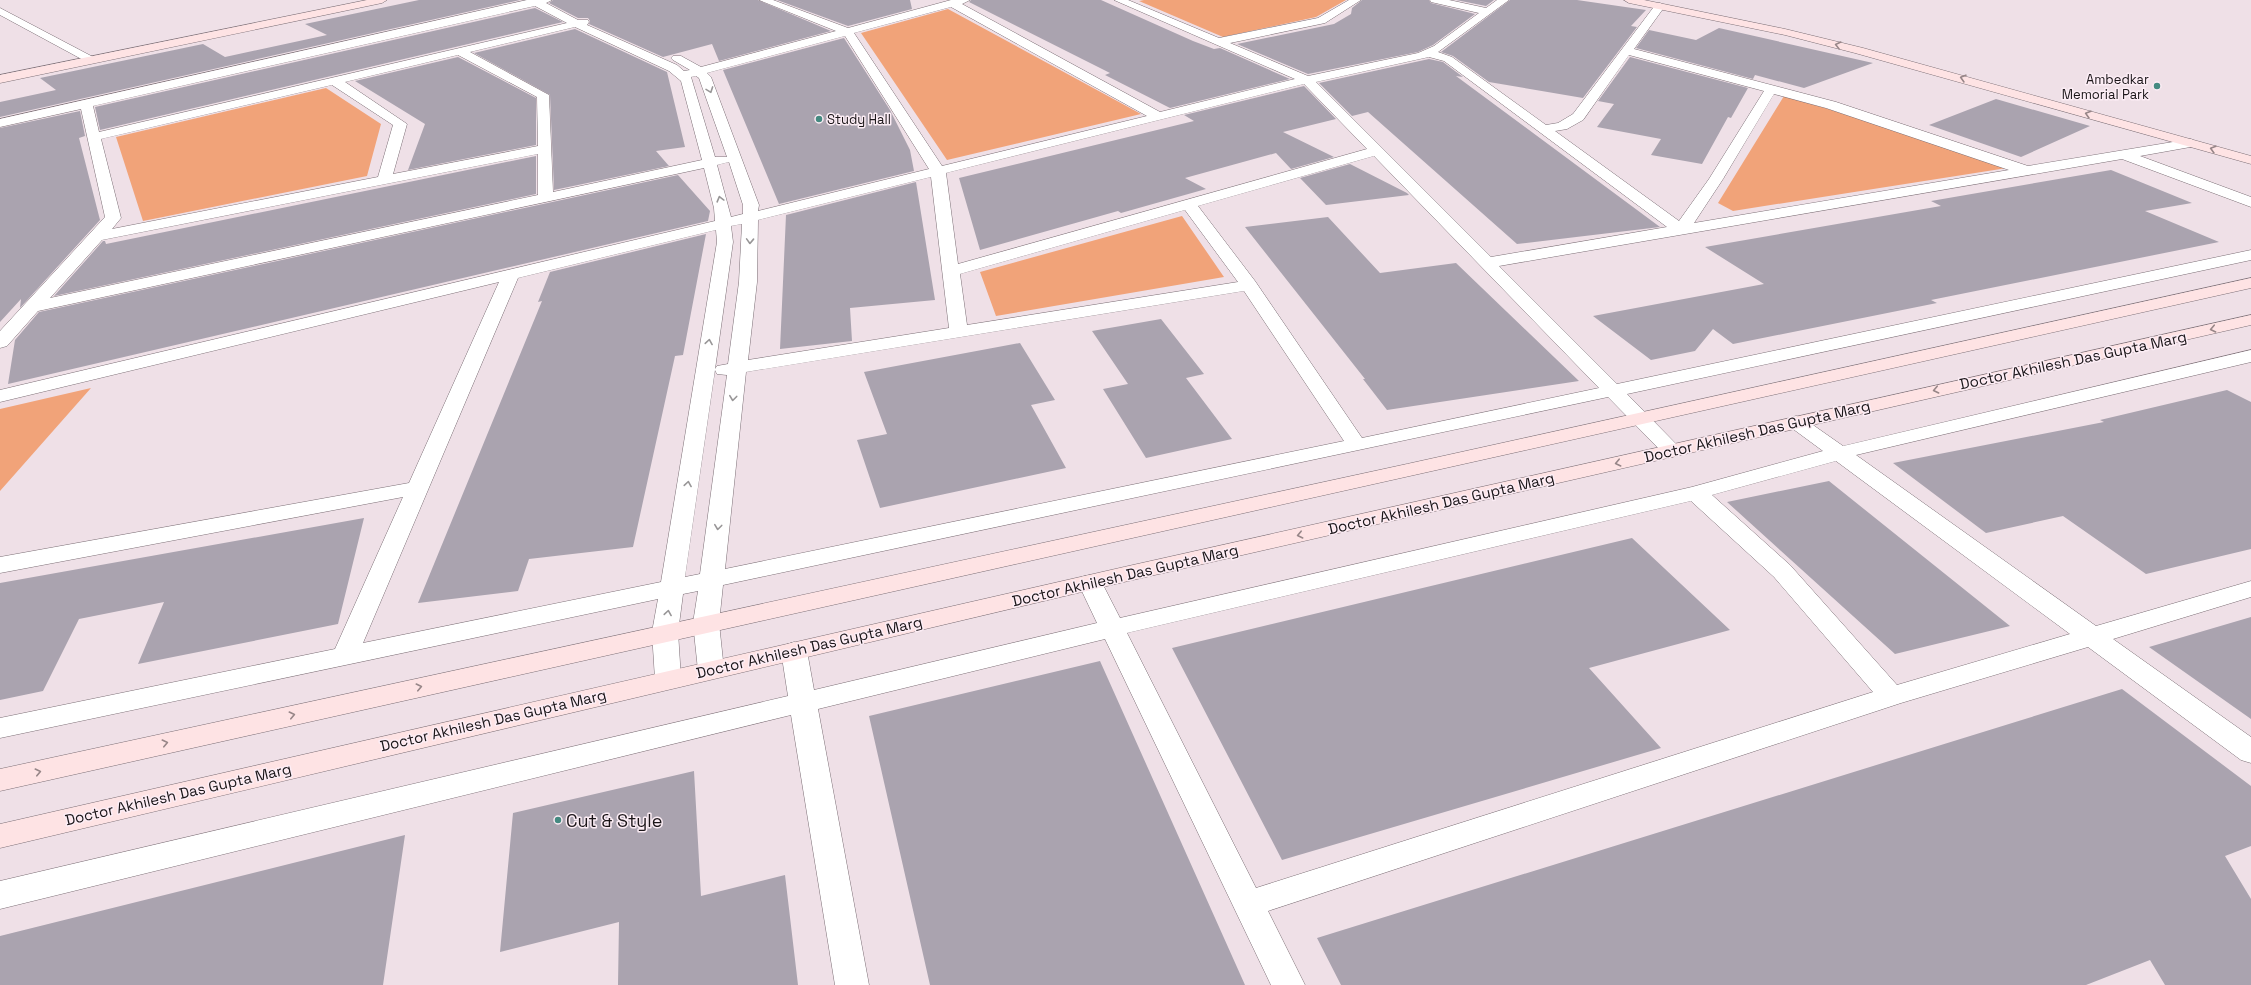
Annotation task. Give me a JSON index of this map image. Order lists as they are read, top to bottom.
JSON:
{
  "streets": {
    "street": ["Doctor Akhilesh Das Gupta Marg"]
  },
  "places": ["Ambedkar Memorial Park", "Study Hall", "Cut & Style"]
}
